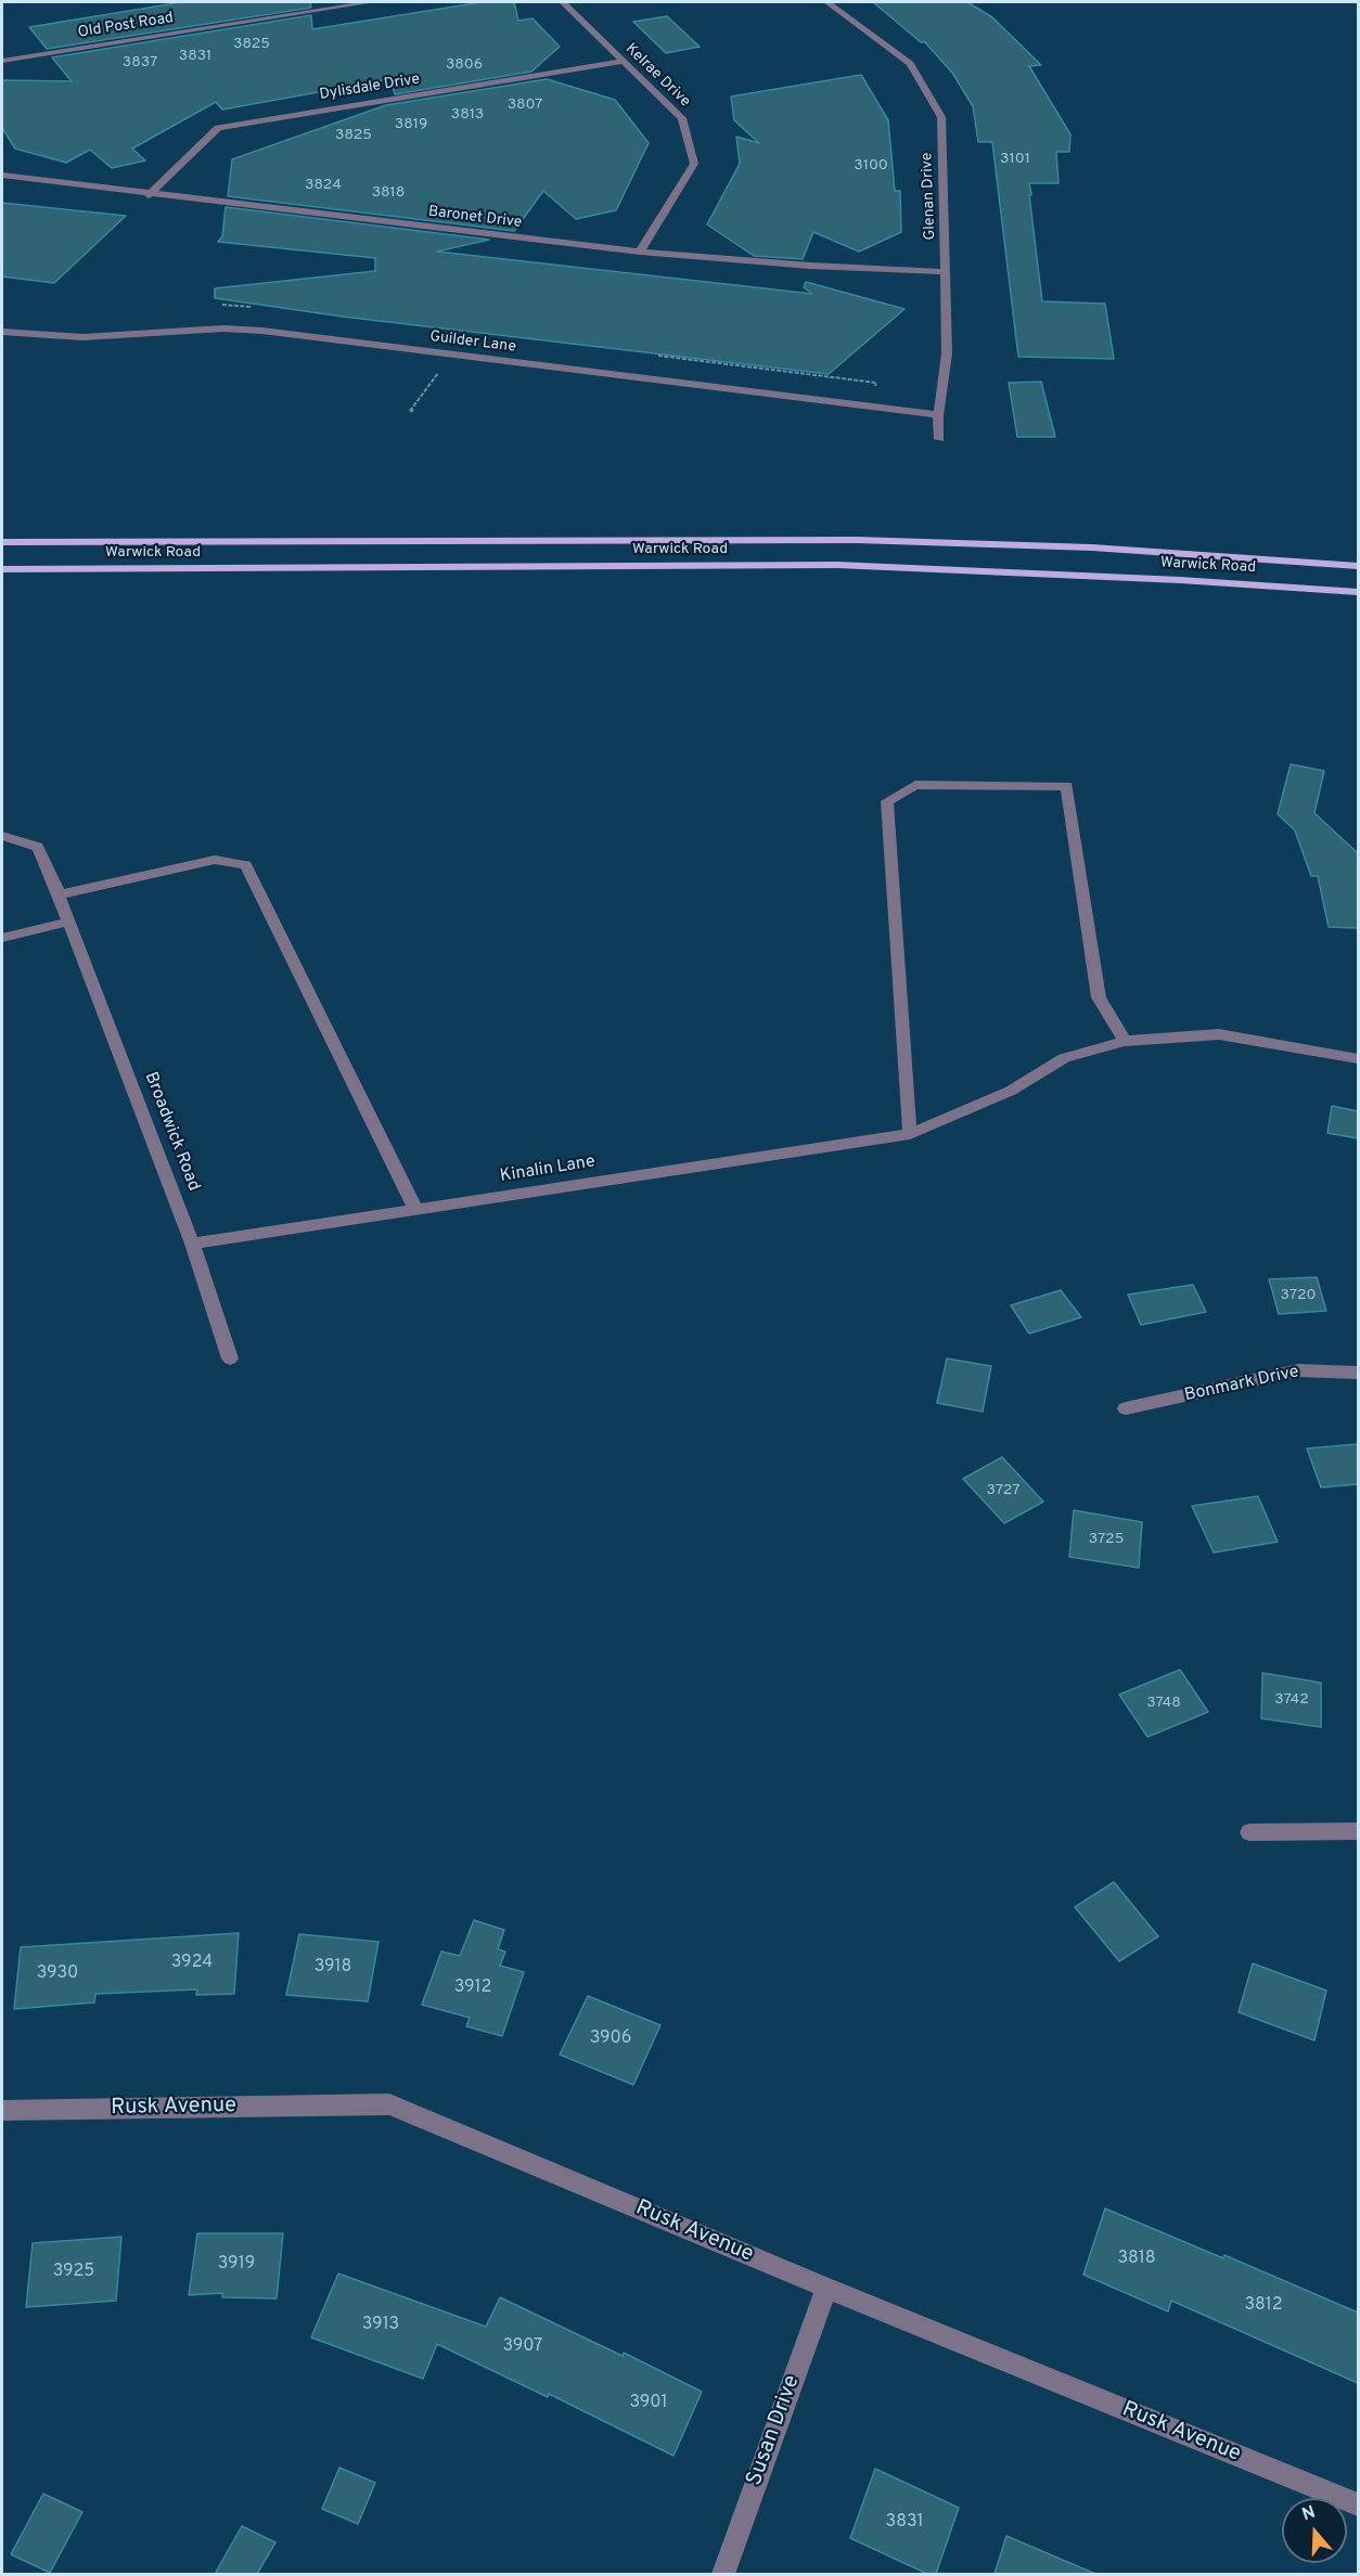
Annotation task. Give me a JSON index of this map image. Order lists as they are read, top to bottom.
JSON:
{
  "streets": {
    "main road": ["Warwick Road"],
    "street": [
      "Old Post Road",
      "Kelrae Drive",
      "Dylisdale Drive",
      "Glenan Drive",
      "Baronet Drive",
      "Guilder Lane",
      "Broadwick Road",
      "Kinalin Lane",
      "Bonmark Drive",
      "Rusk Avenue",
      "Susan Drive"
    ]
  },
  "crossings": [
    ["Kelrae Drive", "Dylisdale Drive"],
    ["Kelrae Drive", "Baronet Drive"],
    ["Dylisdale Drive", "Baronet Drive"],
    ["Glenan Drive", "Baronet Drive"],
    ["Glenan Drive", "Guilder Lane"],
    ["Broadwick Road", "Kinalin Lane"],
    ["Rusk Avenue", "Susan Drive"]
  ],
  "house_numbers": [
    "3825",
    "3831",
    "3837",
    "3806",
    "3807",
    "3813",
    "3819",
    "3825",
    "3101",
    "3100",
    "3824",
    "3818",
    "3720",
    "3727",
    "3725",
    "3742",
    "3748",
    "3924",
    "3918",
    "3930",
    "3912",
    "3906",
    "3818",
    "3919",
    "3925",
    "3812",
    "3913",
    "3907",
    "3901",
    "3831"
  ],
  "north": "top"
}
